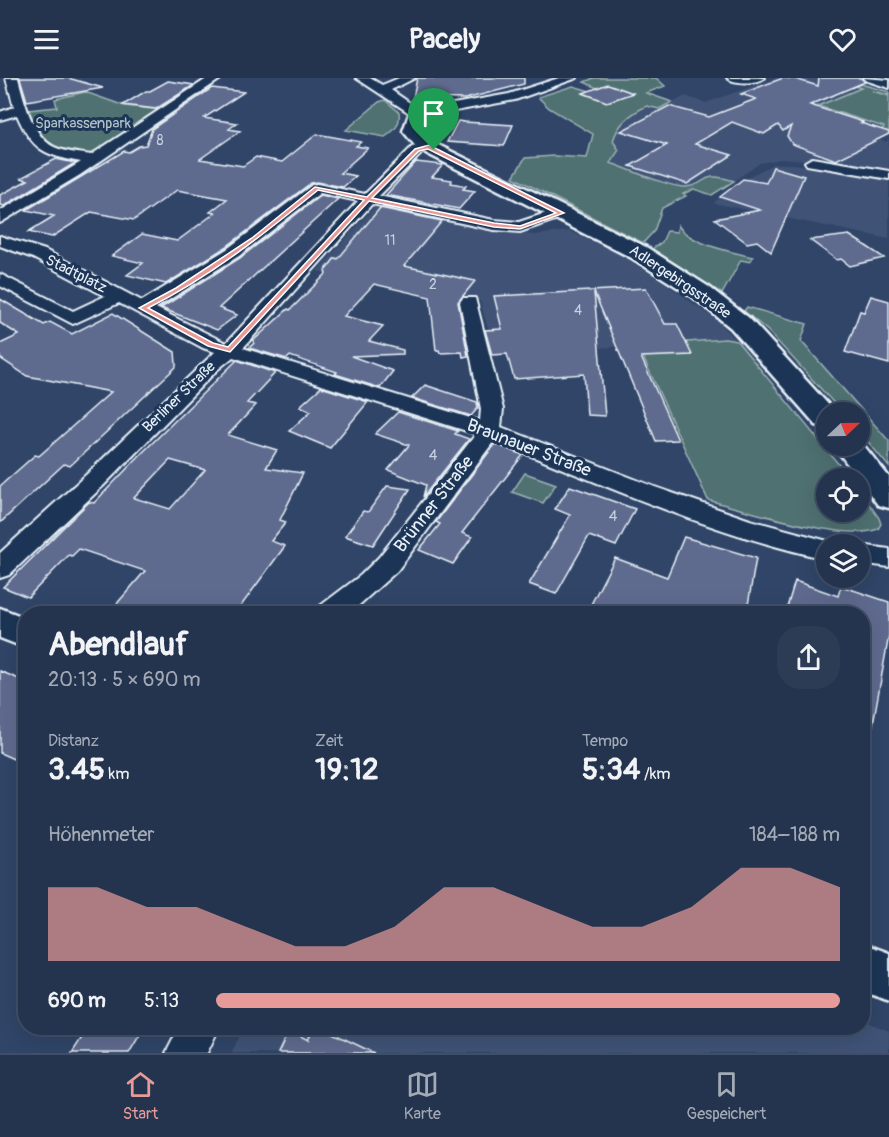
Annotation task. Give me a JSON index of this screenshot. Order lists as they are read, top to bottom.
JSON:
{
  "streets": {
    "street": [
      "Stadtplatz",
      "Adlergebirgsstraße",
      "Berliner Straße",
      "Braunauer Straße",
      "Brünner Straße"
    ]
  },
  "crossings": [
    ["Stadtplatz", "Berliner Straße"],
    ["Stadtplatz", "Braunauer Straße"],
    ["Adlergebirgsstraße", "Berliner Straße"],
    ["Berliner Straße", "Braunauer Straße"],
    ["Braunauer Straße", "Brünner Straße"]
  ],
  "parks": ["Sparkassenpark"],
  "house_numbers": [
    "8",
    "11",
    "2",
    "4",
    "4",
    "4"
  ],
  "north": "right",
  "page": {
    "header": "Pacely",
    "heading": ["Abendlauf", "20:13 · 5 × 690 m"],
    "stats": [
      ["Distanz", "3.45 km"],
      ["Zeit", "19:12"],
      ["Tempo", "5:34 /km"]
    ],
    "chart": ["Höhenmeter", "184–188 m"],
    "list": [
      {
        "name": "690 m",
        "note": "5:13"
      }
    ],
    "tabs": ["Start", "Karte", "Gespeichert"]
  }
}
